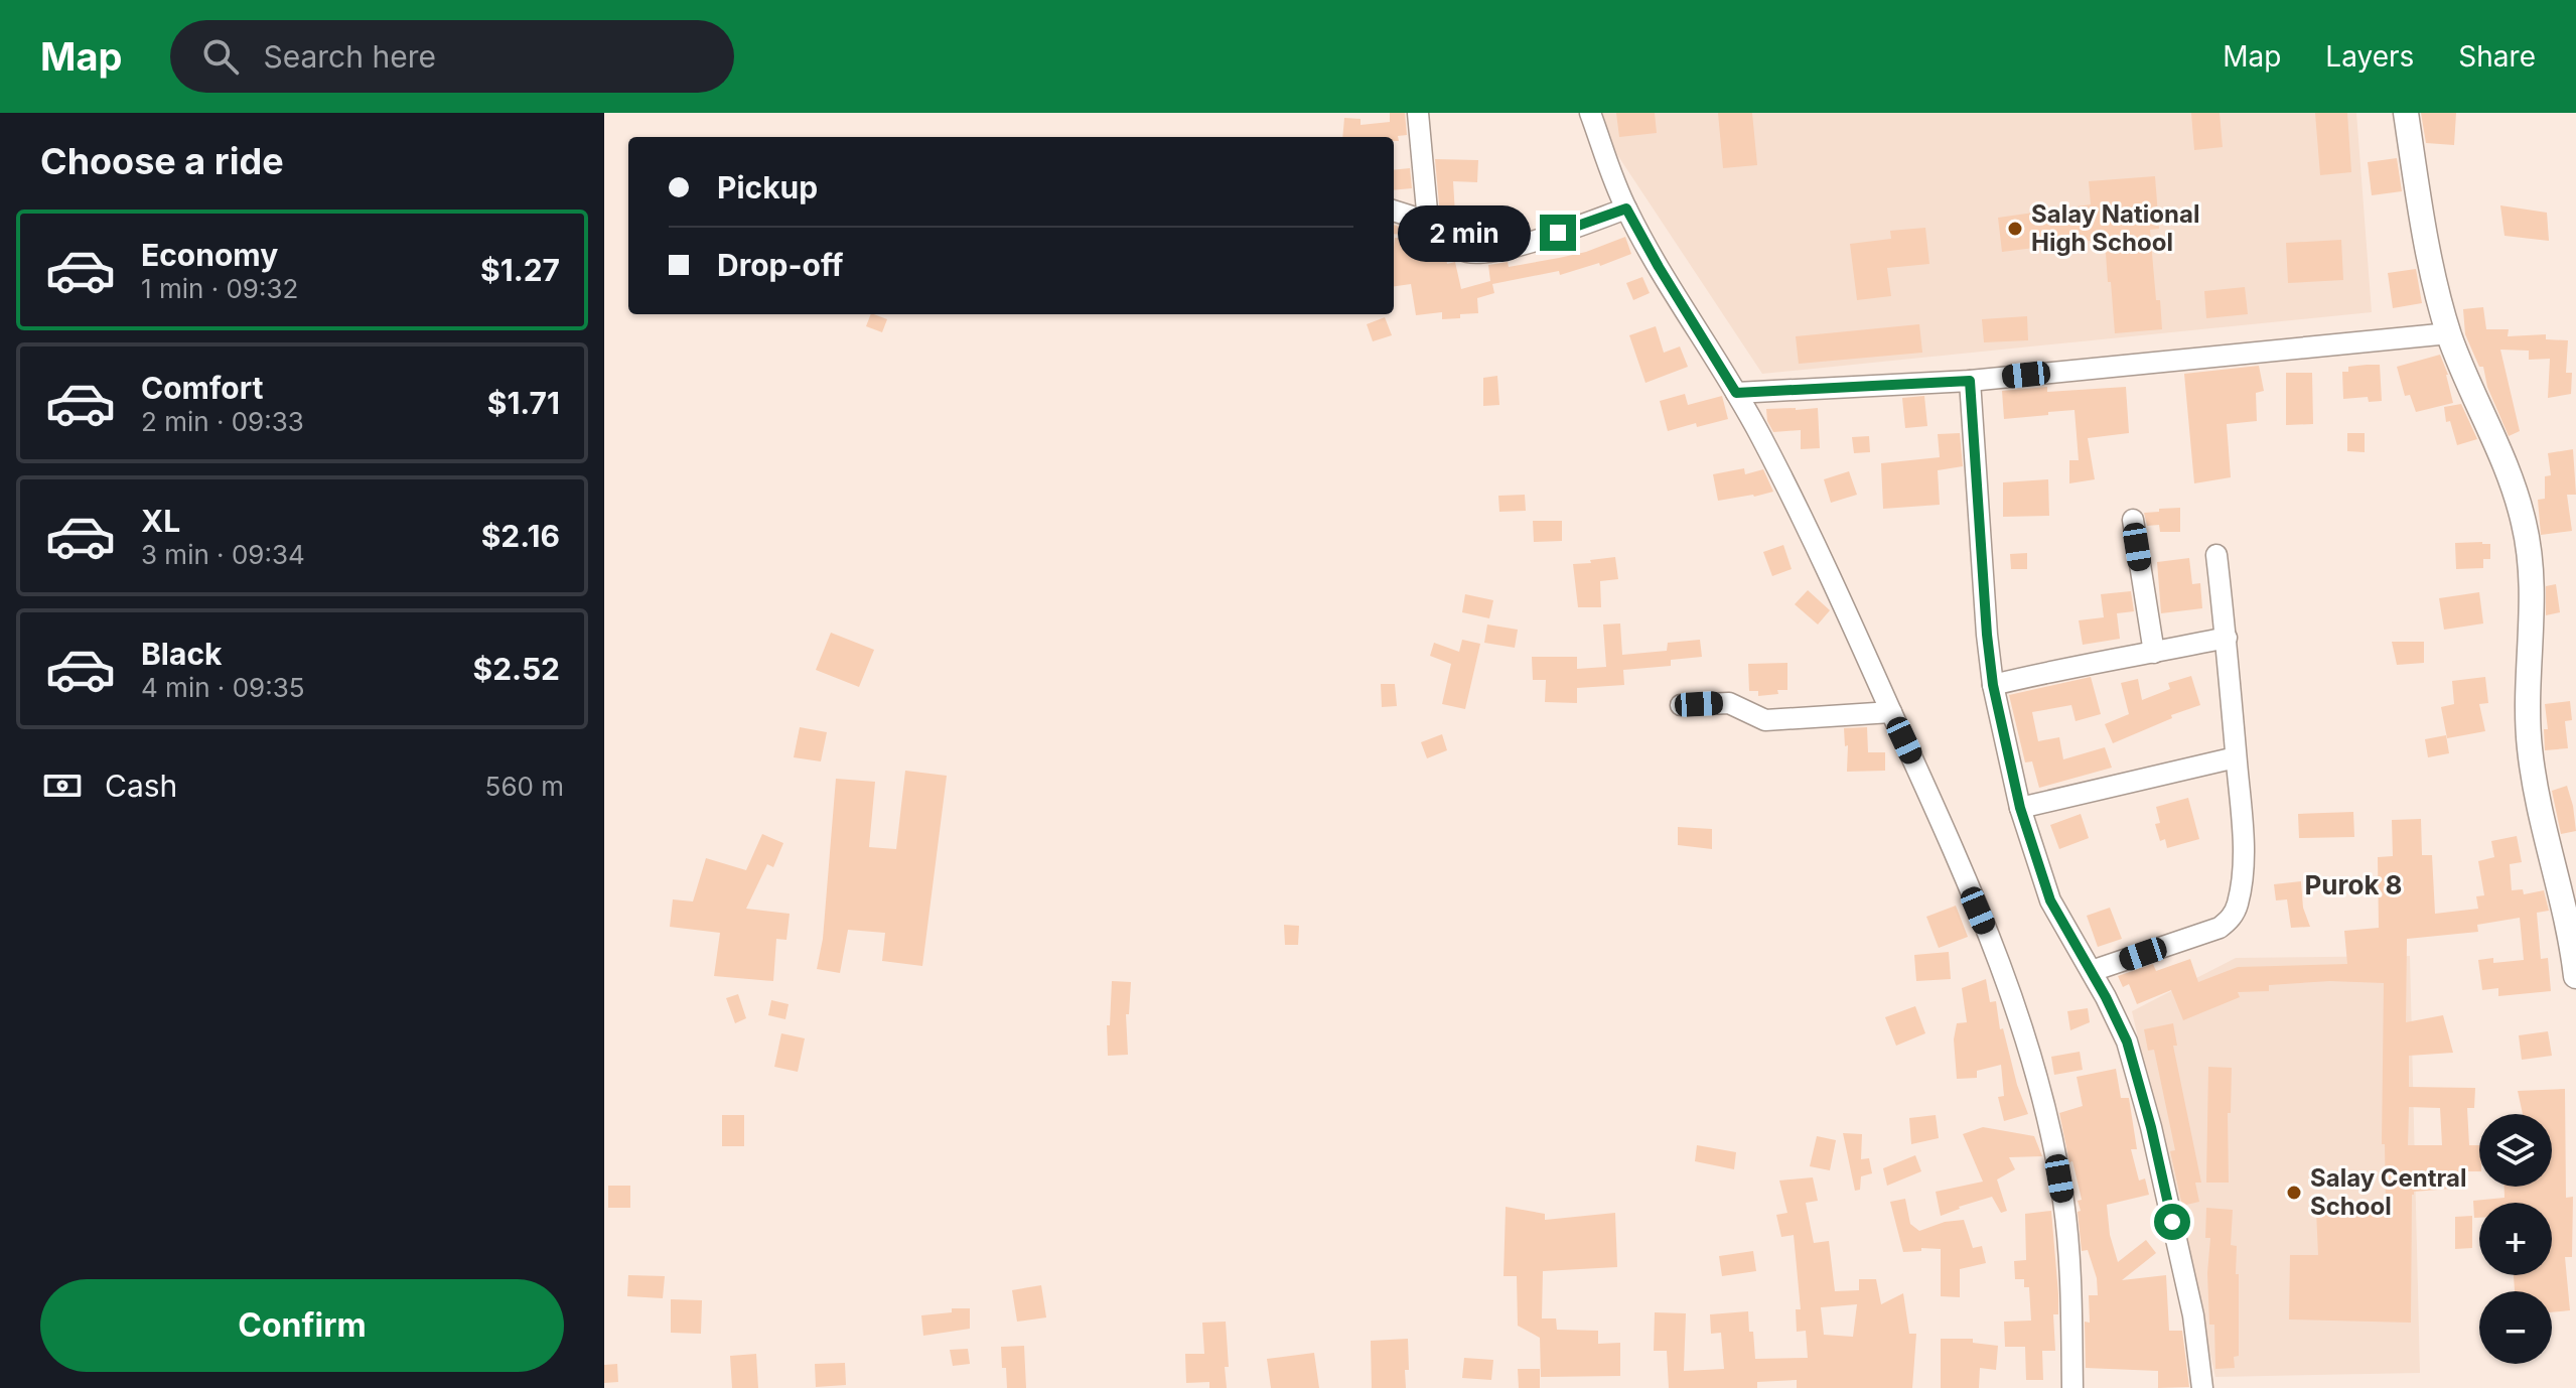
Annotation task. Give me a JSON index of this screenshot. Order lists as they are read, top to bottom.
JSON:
{
  "districts": ["Purok 8"],
  "places": ["Salay National High School", "Salay Central School"],
  "page": {
    "header": "Map",
    "search": "Search here",
    "nav": ["Map", "Layers", "Share"],
    "heading": "Choose a ride",
    "banner": ["Pickup", "Drop-off"],
    "bubble": "2 min",
    "list": [
      {
        "name": "Economy",
        "note": "1 min · 09:32",
        "value": "$1.27"
      },
      {
        "name": "Comfort",
        "note": "2 min · 09:33",
        "value": "$1.71"
      },
      {
        "name": "XL",
        "note": "3 min · 09:34",
        "value": "$2.16"
      },
      {
        "name": "Black",
        "note": "4 min · 09:35",
        "value": "$2.52"
      }
    ],
    "pay": ["Cash", "560 m"],
    "map_buttons": ["+", "−"],
    "buttons": "Confirm"
  }
}
